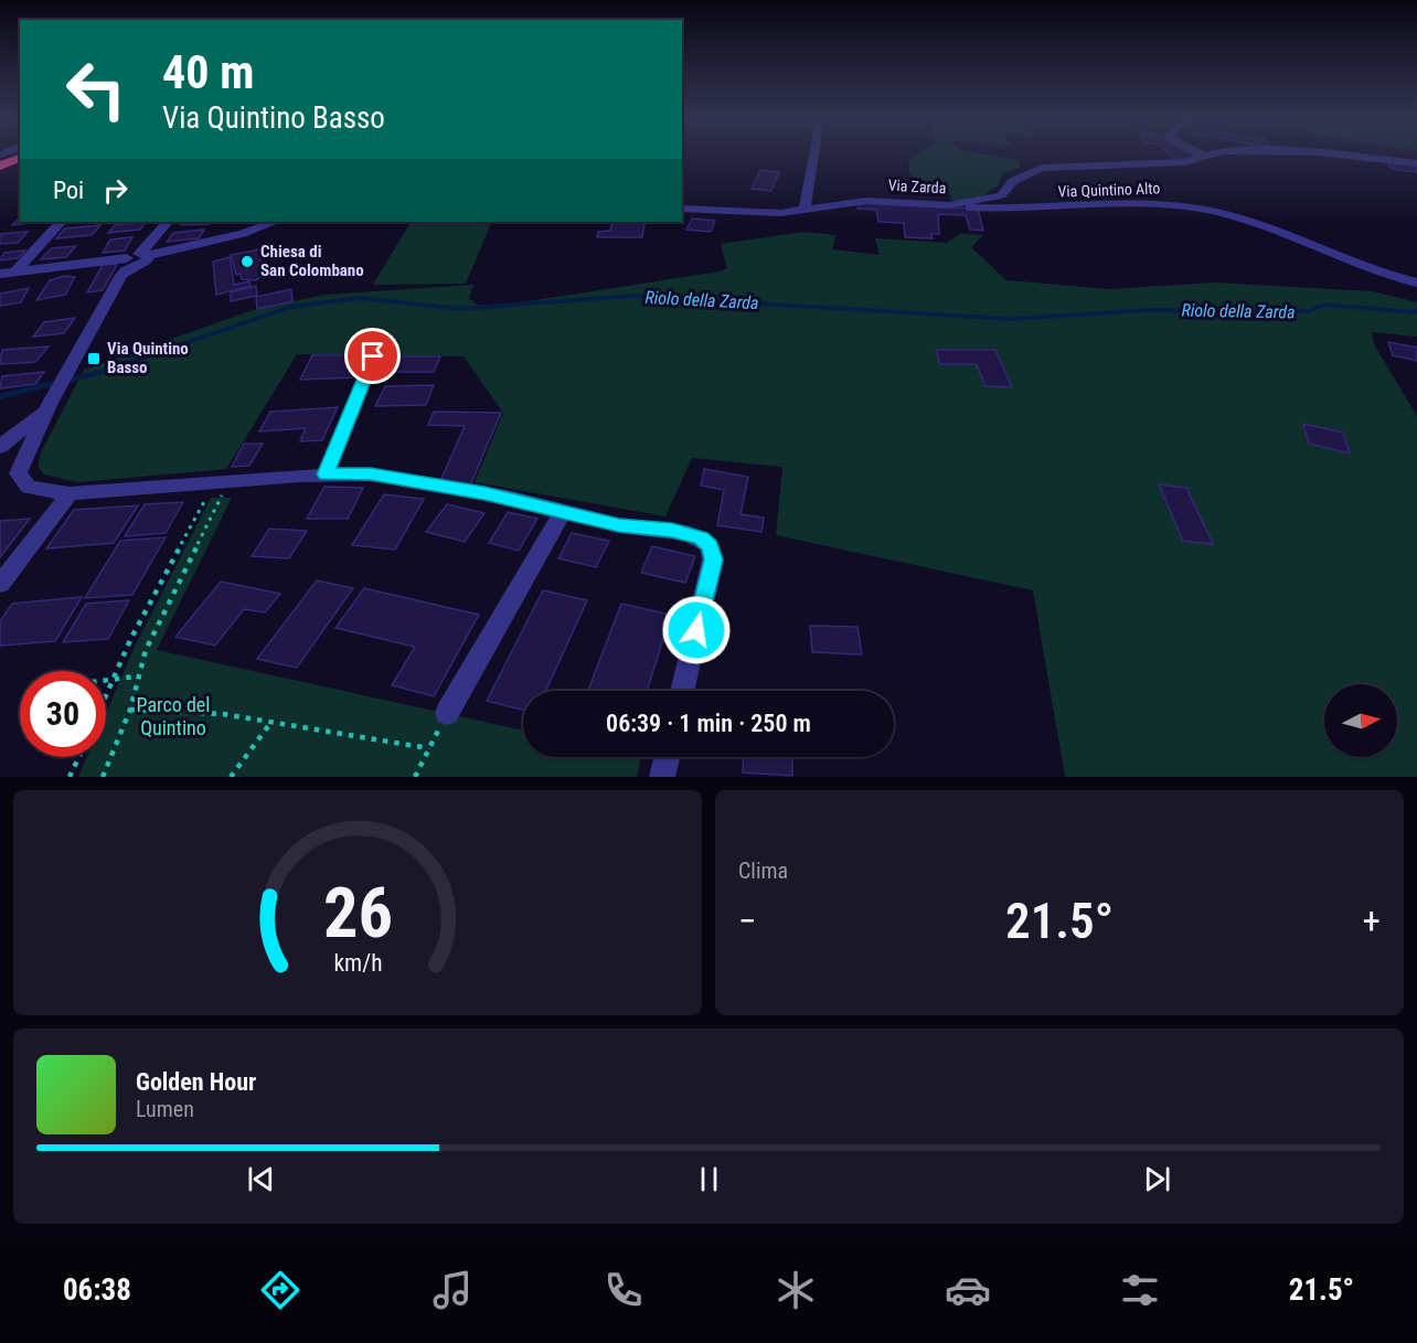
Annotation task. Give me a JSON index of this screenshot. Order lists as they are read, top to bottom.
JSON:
{
  "streets": {
    "street": ["Via Zarda", "Via Quintino Alto"]
  },
  "crossings": [
    ["Via Zarda", "Via Quintino Alto"]
  ],
  "water": ["Riolo della Zarda"],
  "parks": ["Parco del Quintino"],
  "places": {
    "other": ["Chiesa di San Colombano"],
    "transit": ["Via Quintino Basso"]
  },
  "north": "right",
  "page": {
    "turn": ["40 m", "Via Quintino Basso"],
    "then": "Poi",
    "limit": "30",
    "trip": "06:39 · 1 min · 250 m",
    "tile": "Clima",
    "heat": ["−", "21.5°", "+"],
    "song": ["Golden Hour", "Lumen"],
    "tabs": ["06:38", "21.5°"],
    "gauge": ["26", "km/h"]
  }
}
